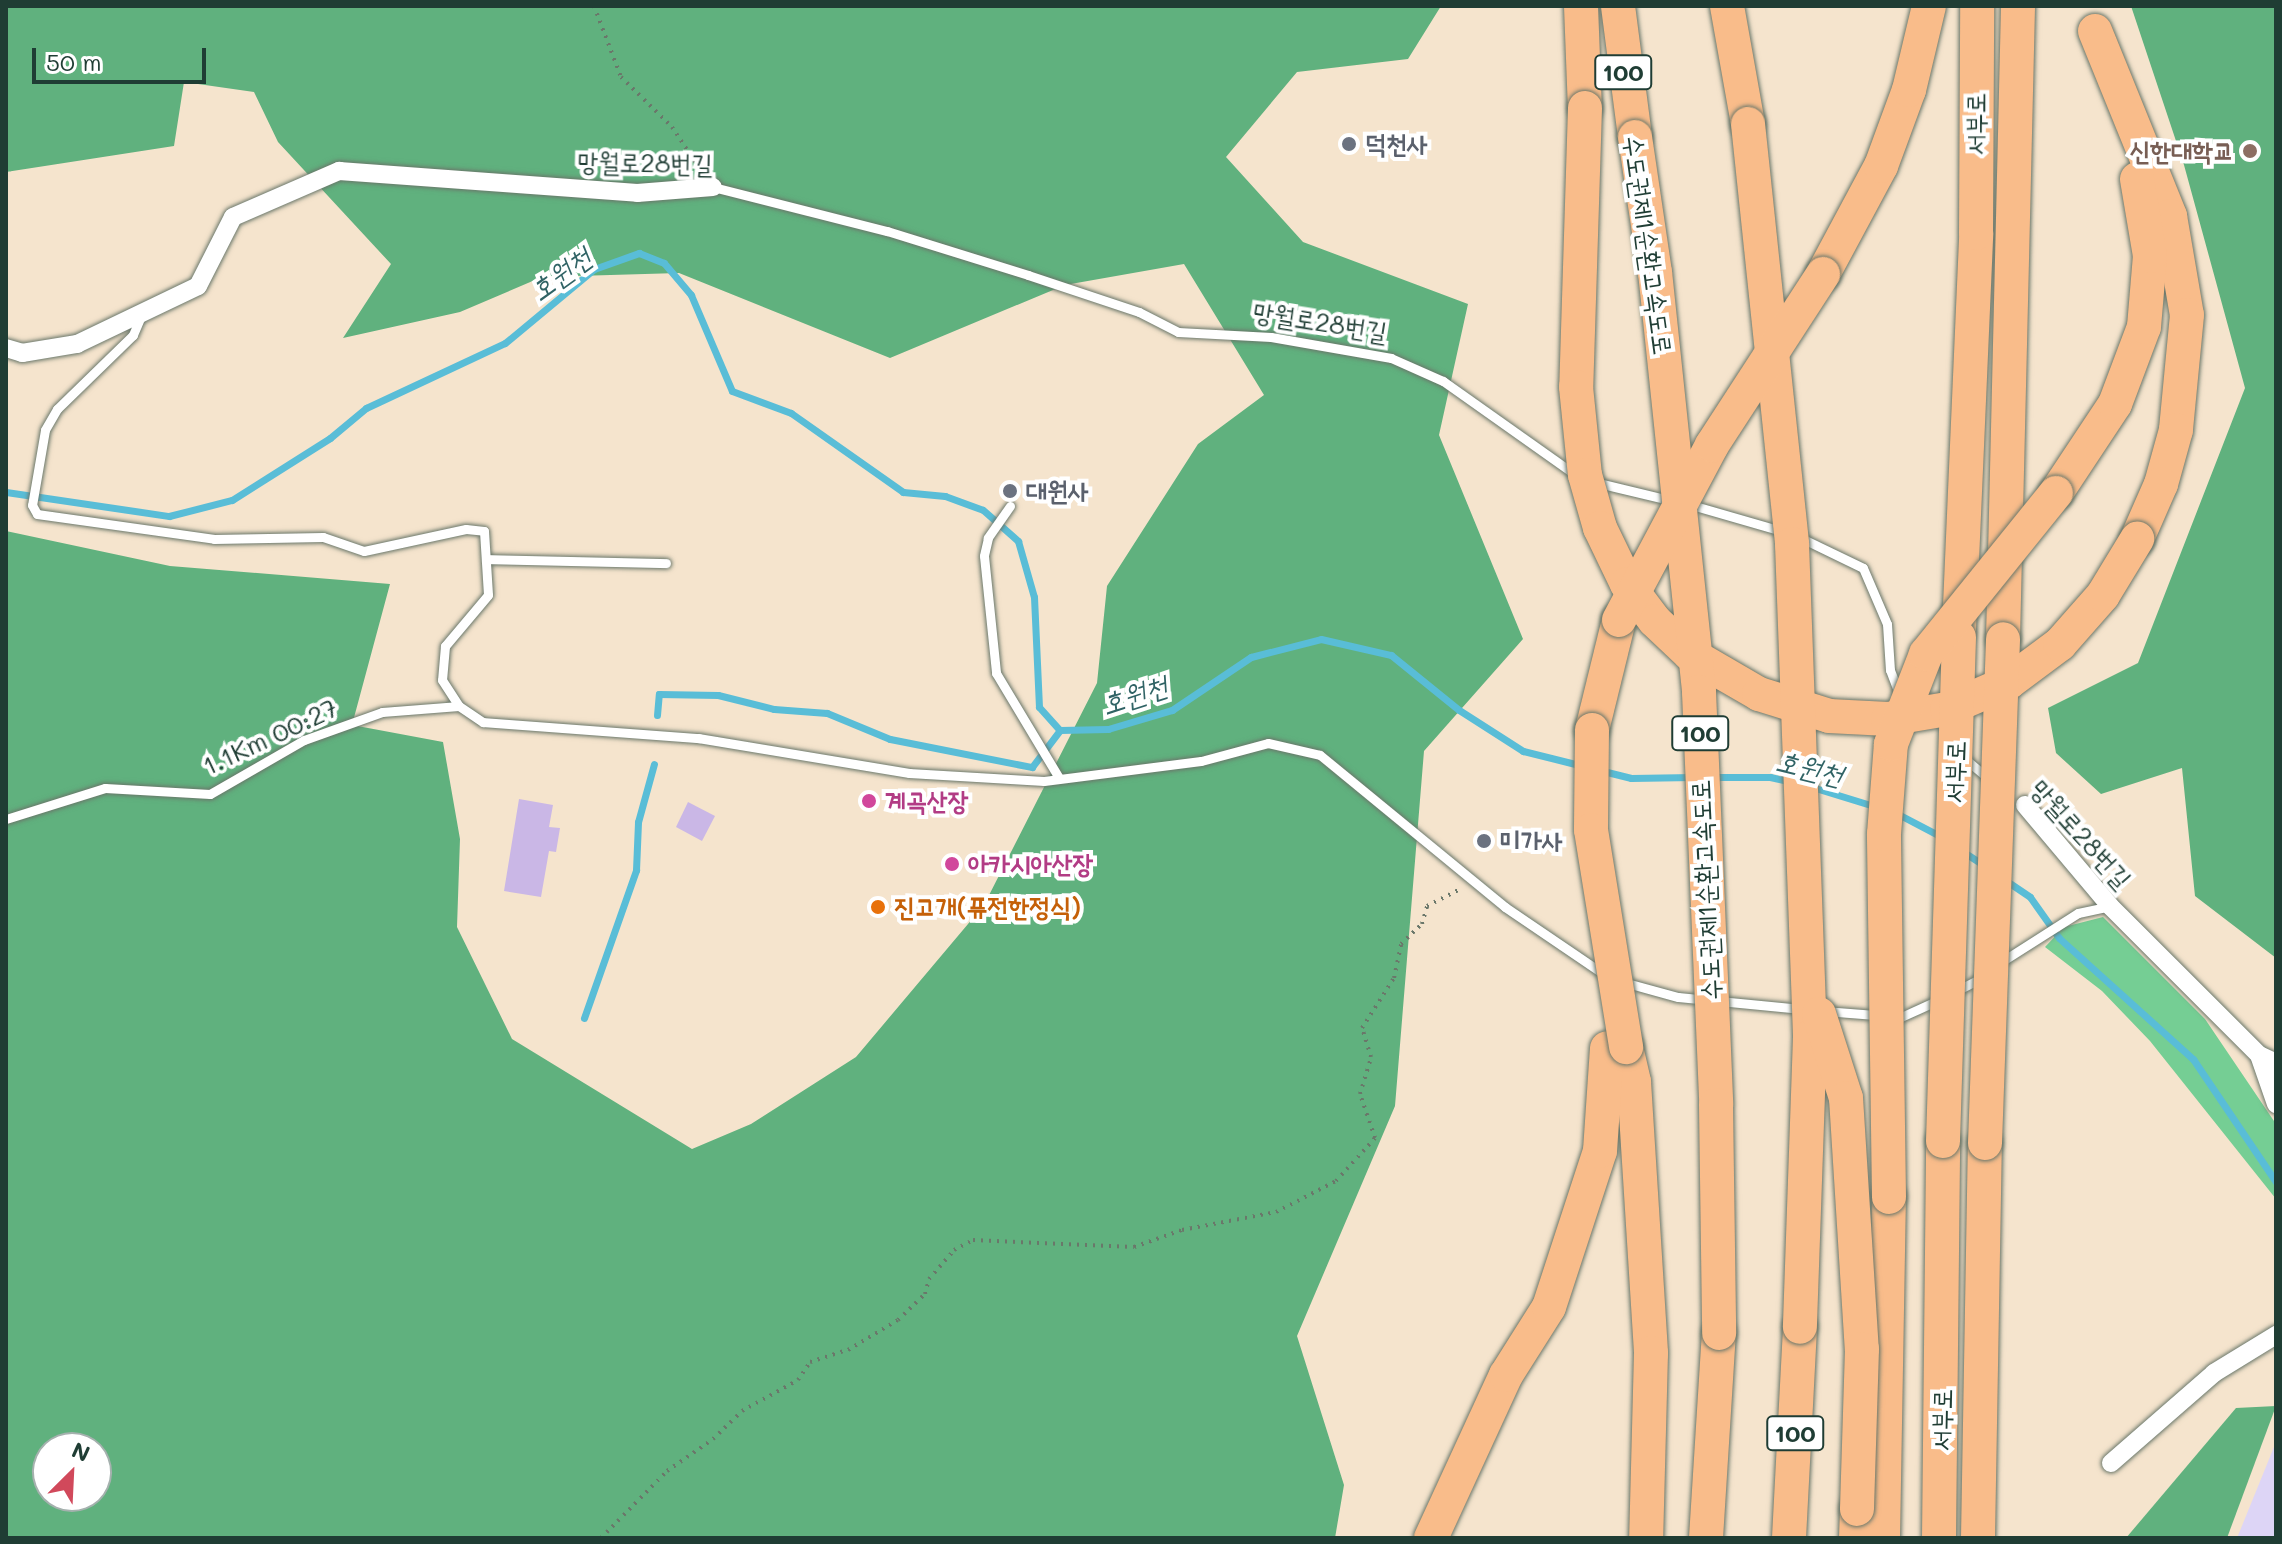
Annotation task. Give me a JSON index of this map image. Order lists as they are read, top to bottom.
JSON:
{
  "streets": {
    "highway": ["100", "서부로", "수도권제1순환고속도로"],
    "street": ["망월로28번길"],
    "lane": ["1.1Km 00:27"]
  },
  "water": ["호원천"],
  "places": [
    "덕천사",
    "신한대학교",
    "대원사",
    "계곡산장",
    "미가사",
    "아카시아산장",
    "진고개(퓨전한정식)"
  ],
  "scale_bar": "50 m",
  "north": "top right"
}
